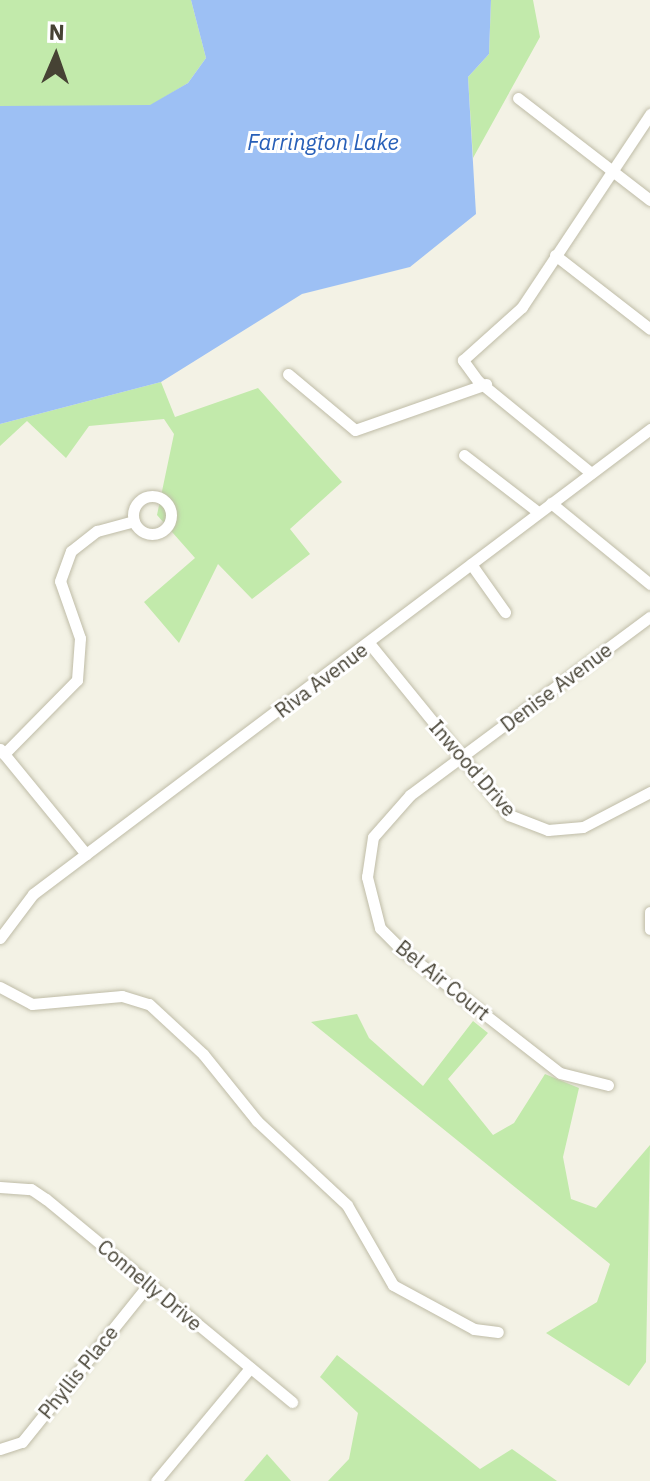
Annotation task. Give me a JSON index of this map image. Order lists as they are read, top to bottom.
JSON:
{
  "streets": {
    "street": [
      "Riva Avenue",
      "Denise Avenue",
      "Inwood Drive",
      "Bel Air Court",
      "Connelly Drive",
      "Phyllis Place"
    ]
  },
  "crossings": [
    ["Riva Avenue", "Inwood Drive"],
    ["Denise Avenue", "Inwood Drive"],
    ["Denise Avenue", "Bel Air Court"],
    ["Inwood Drive", "Bel Air Court"],
    ["Connelly Drive", "Phyllis Place"]
  ],
  "water": ["Farrington Lake"],
  "north": "top"
}
